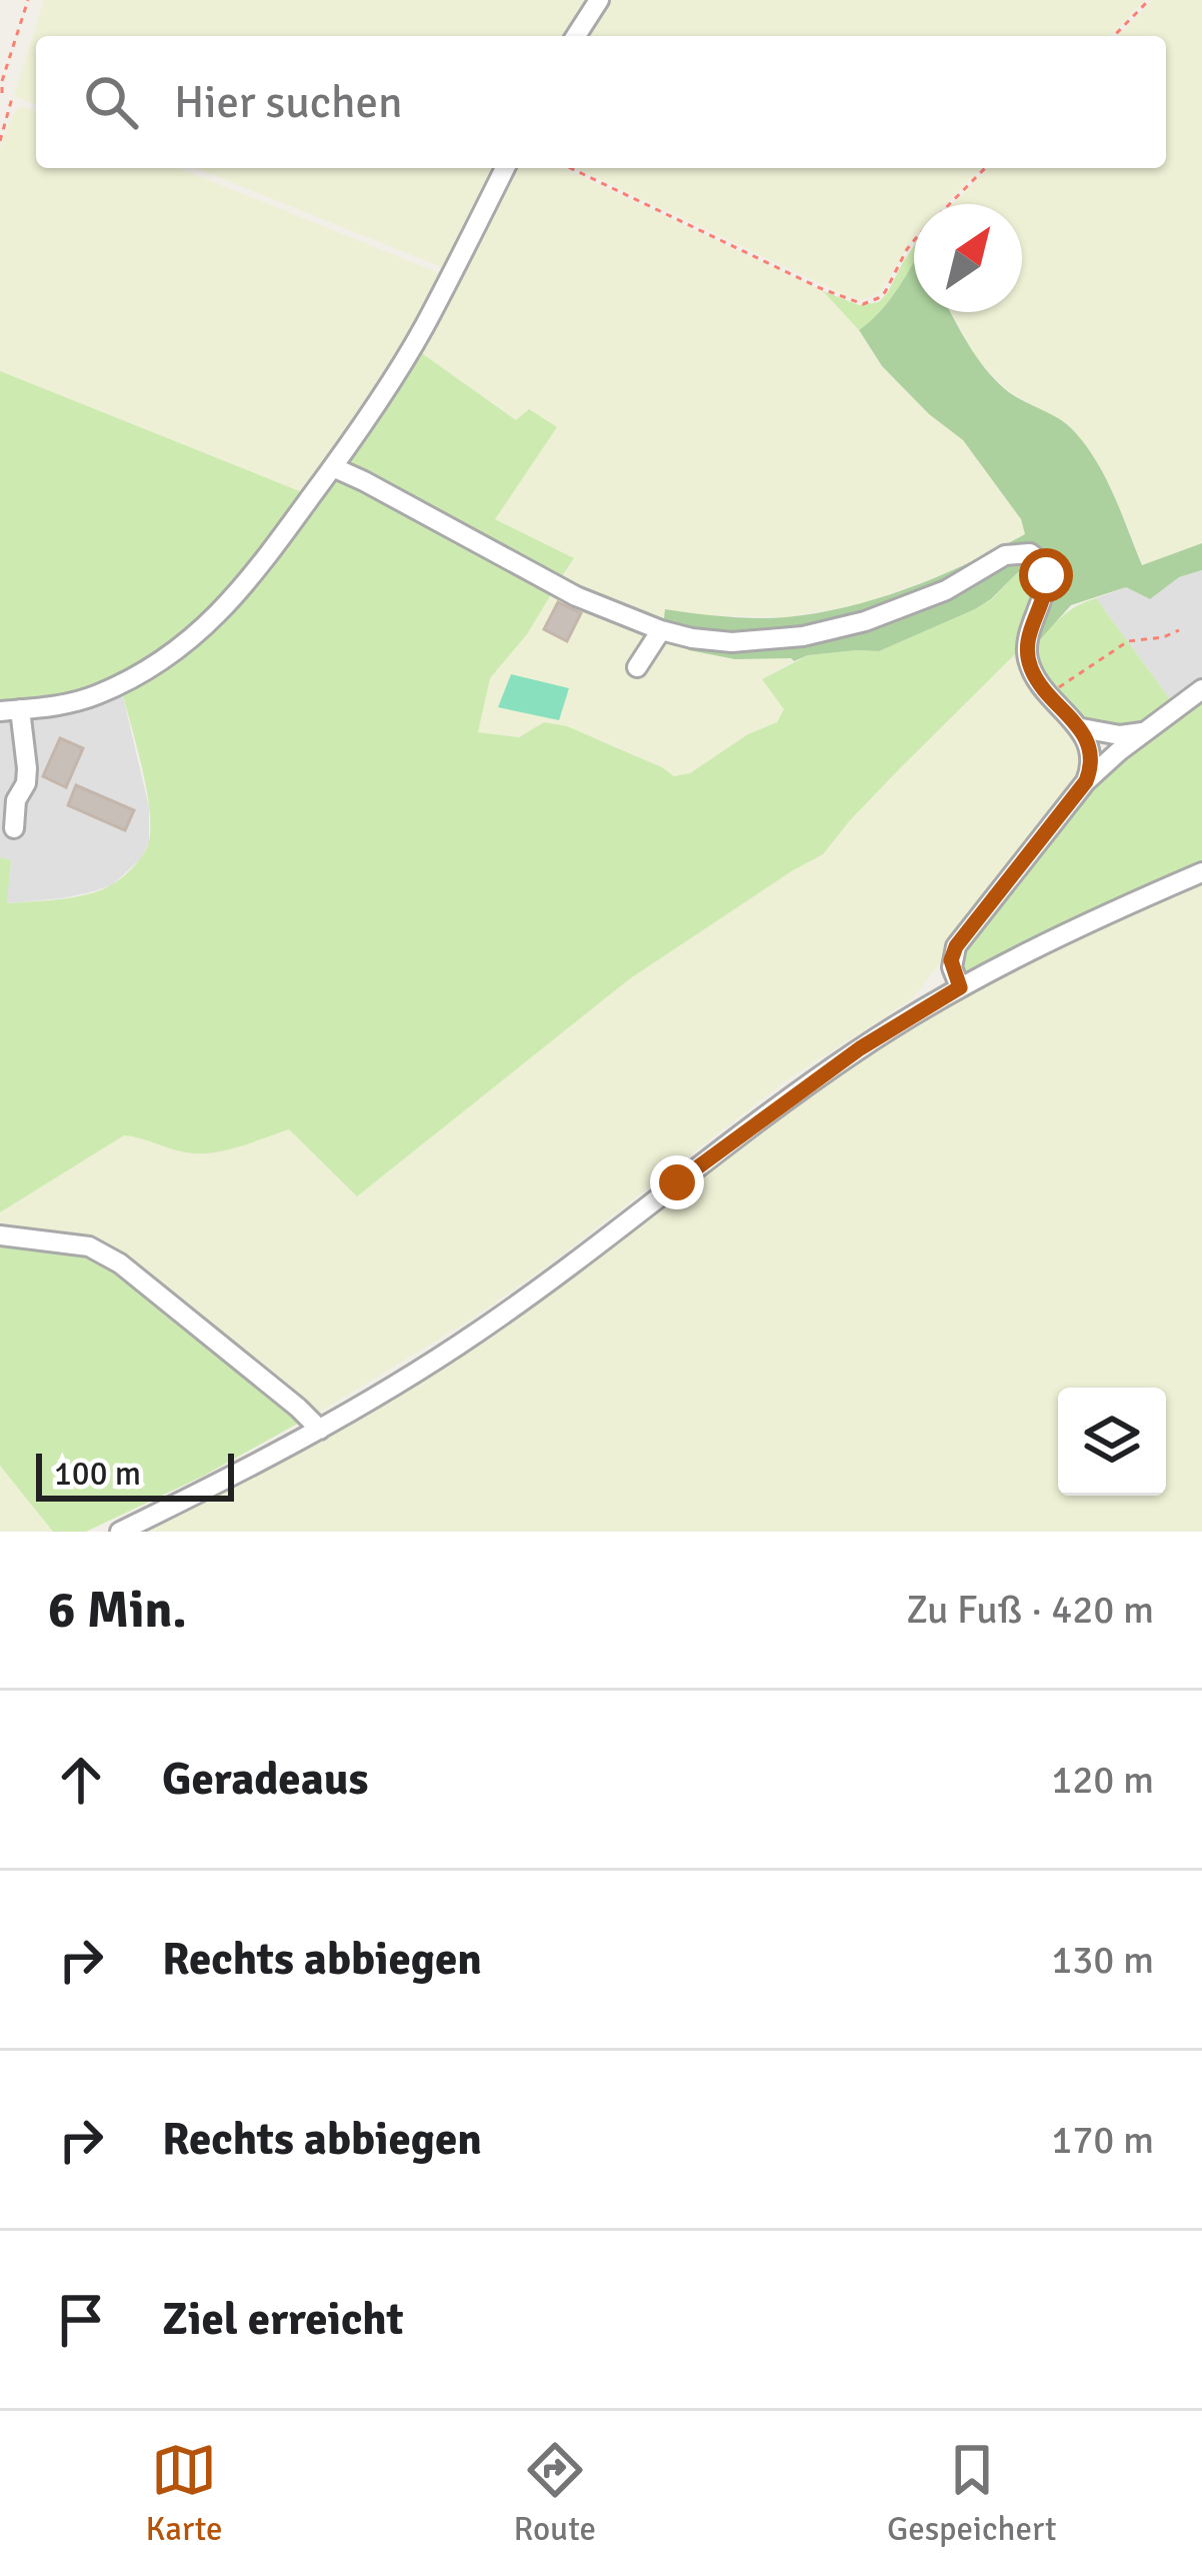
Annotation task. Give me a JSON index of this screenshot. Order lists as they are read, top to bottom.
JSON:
{
  "scale_bar": "100 m",
  "north": "top right",
  "page": {
    "search": "Hier suchen",
    "scale": "100 m",
    "heading": ["6 Min.", "Zu Fuß · 420 m"],
    "list": [
      ["Geradeaus", "120 m"],
      ["Rechts abbiegen", "130 m"],
      ["Rechts abbiegen", "170 m"],
      "Ziel erreicht"
    ],
    "nav": ["Karte", "Route", "Gespeichert"]
  }
}
